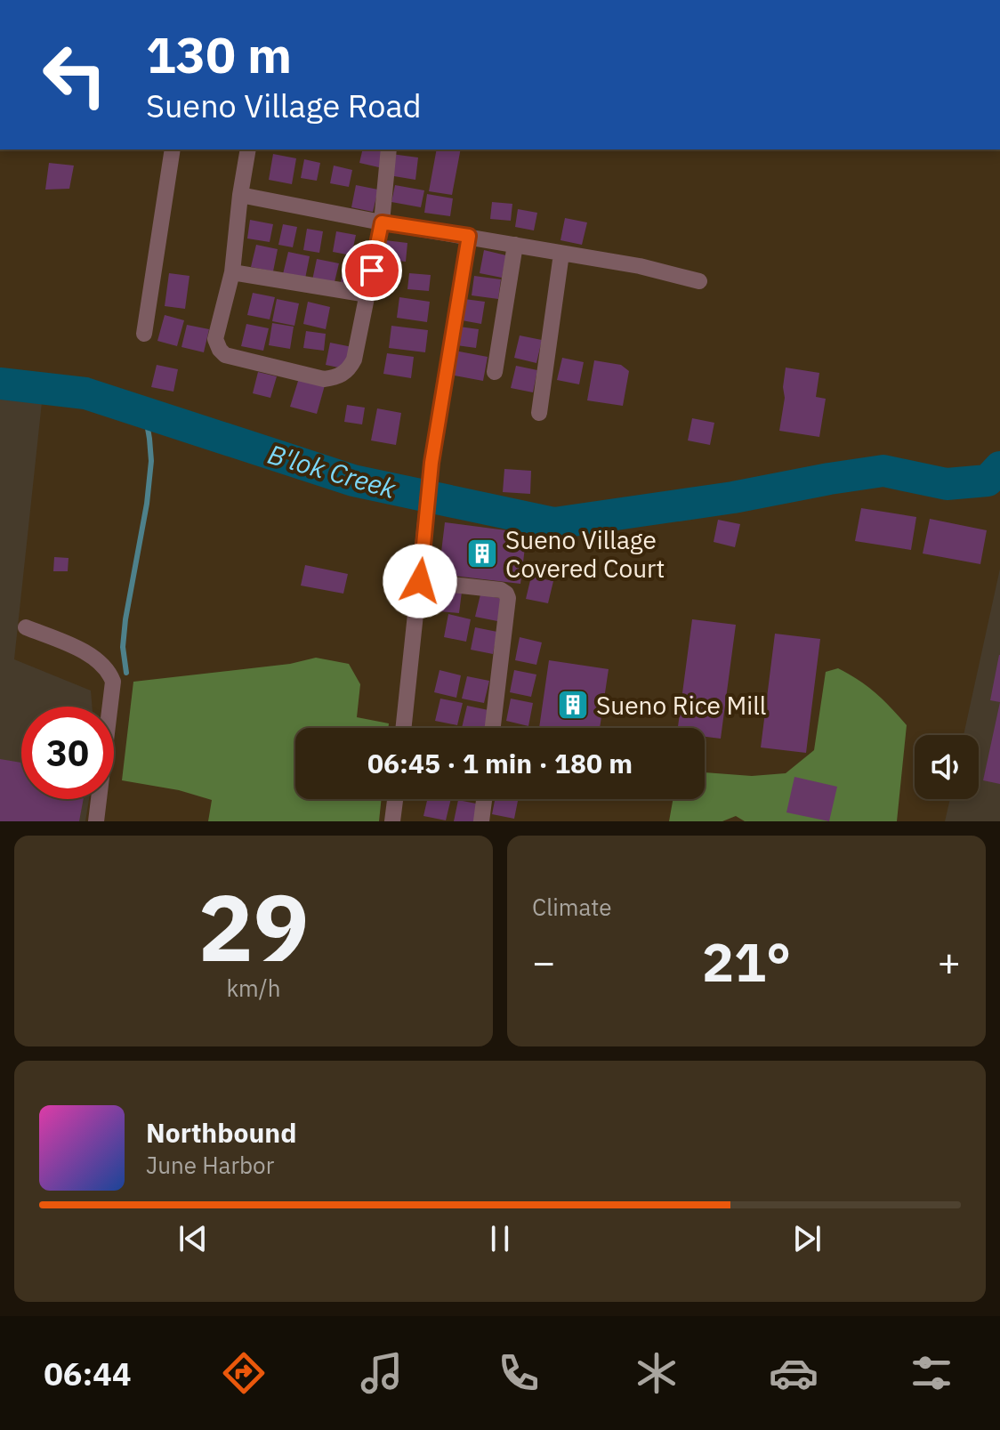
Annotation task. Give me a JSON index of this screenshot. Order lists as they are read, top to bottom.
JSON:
{
  "water": ["B'lok Creek"],
  "places": {
    "building": ["Sueno Village Covered Court", "Sueno Rice Mill"]
  },
  "page": {
    "turn": ["130 m", "Sueno Village Road"],
    "limit": "30",
    "trip": "06:45 · 1 min · 180 m",
    "tile": [
      ["29", "km/h"],
      "Climate"
    ],
    "heat": ["−", "21°", "+"],
    "song": ["Northbound", "June Harbor"],
    "tabs": "06:44"
  }
}
